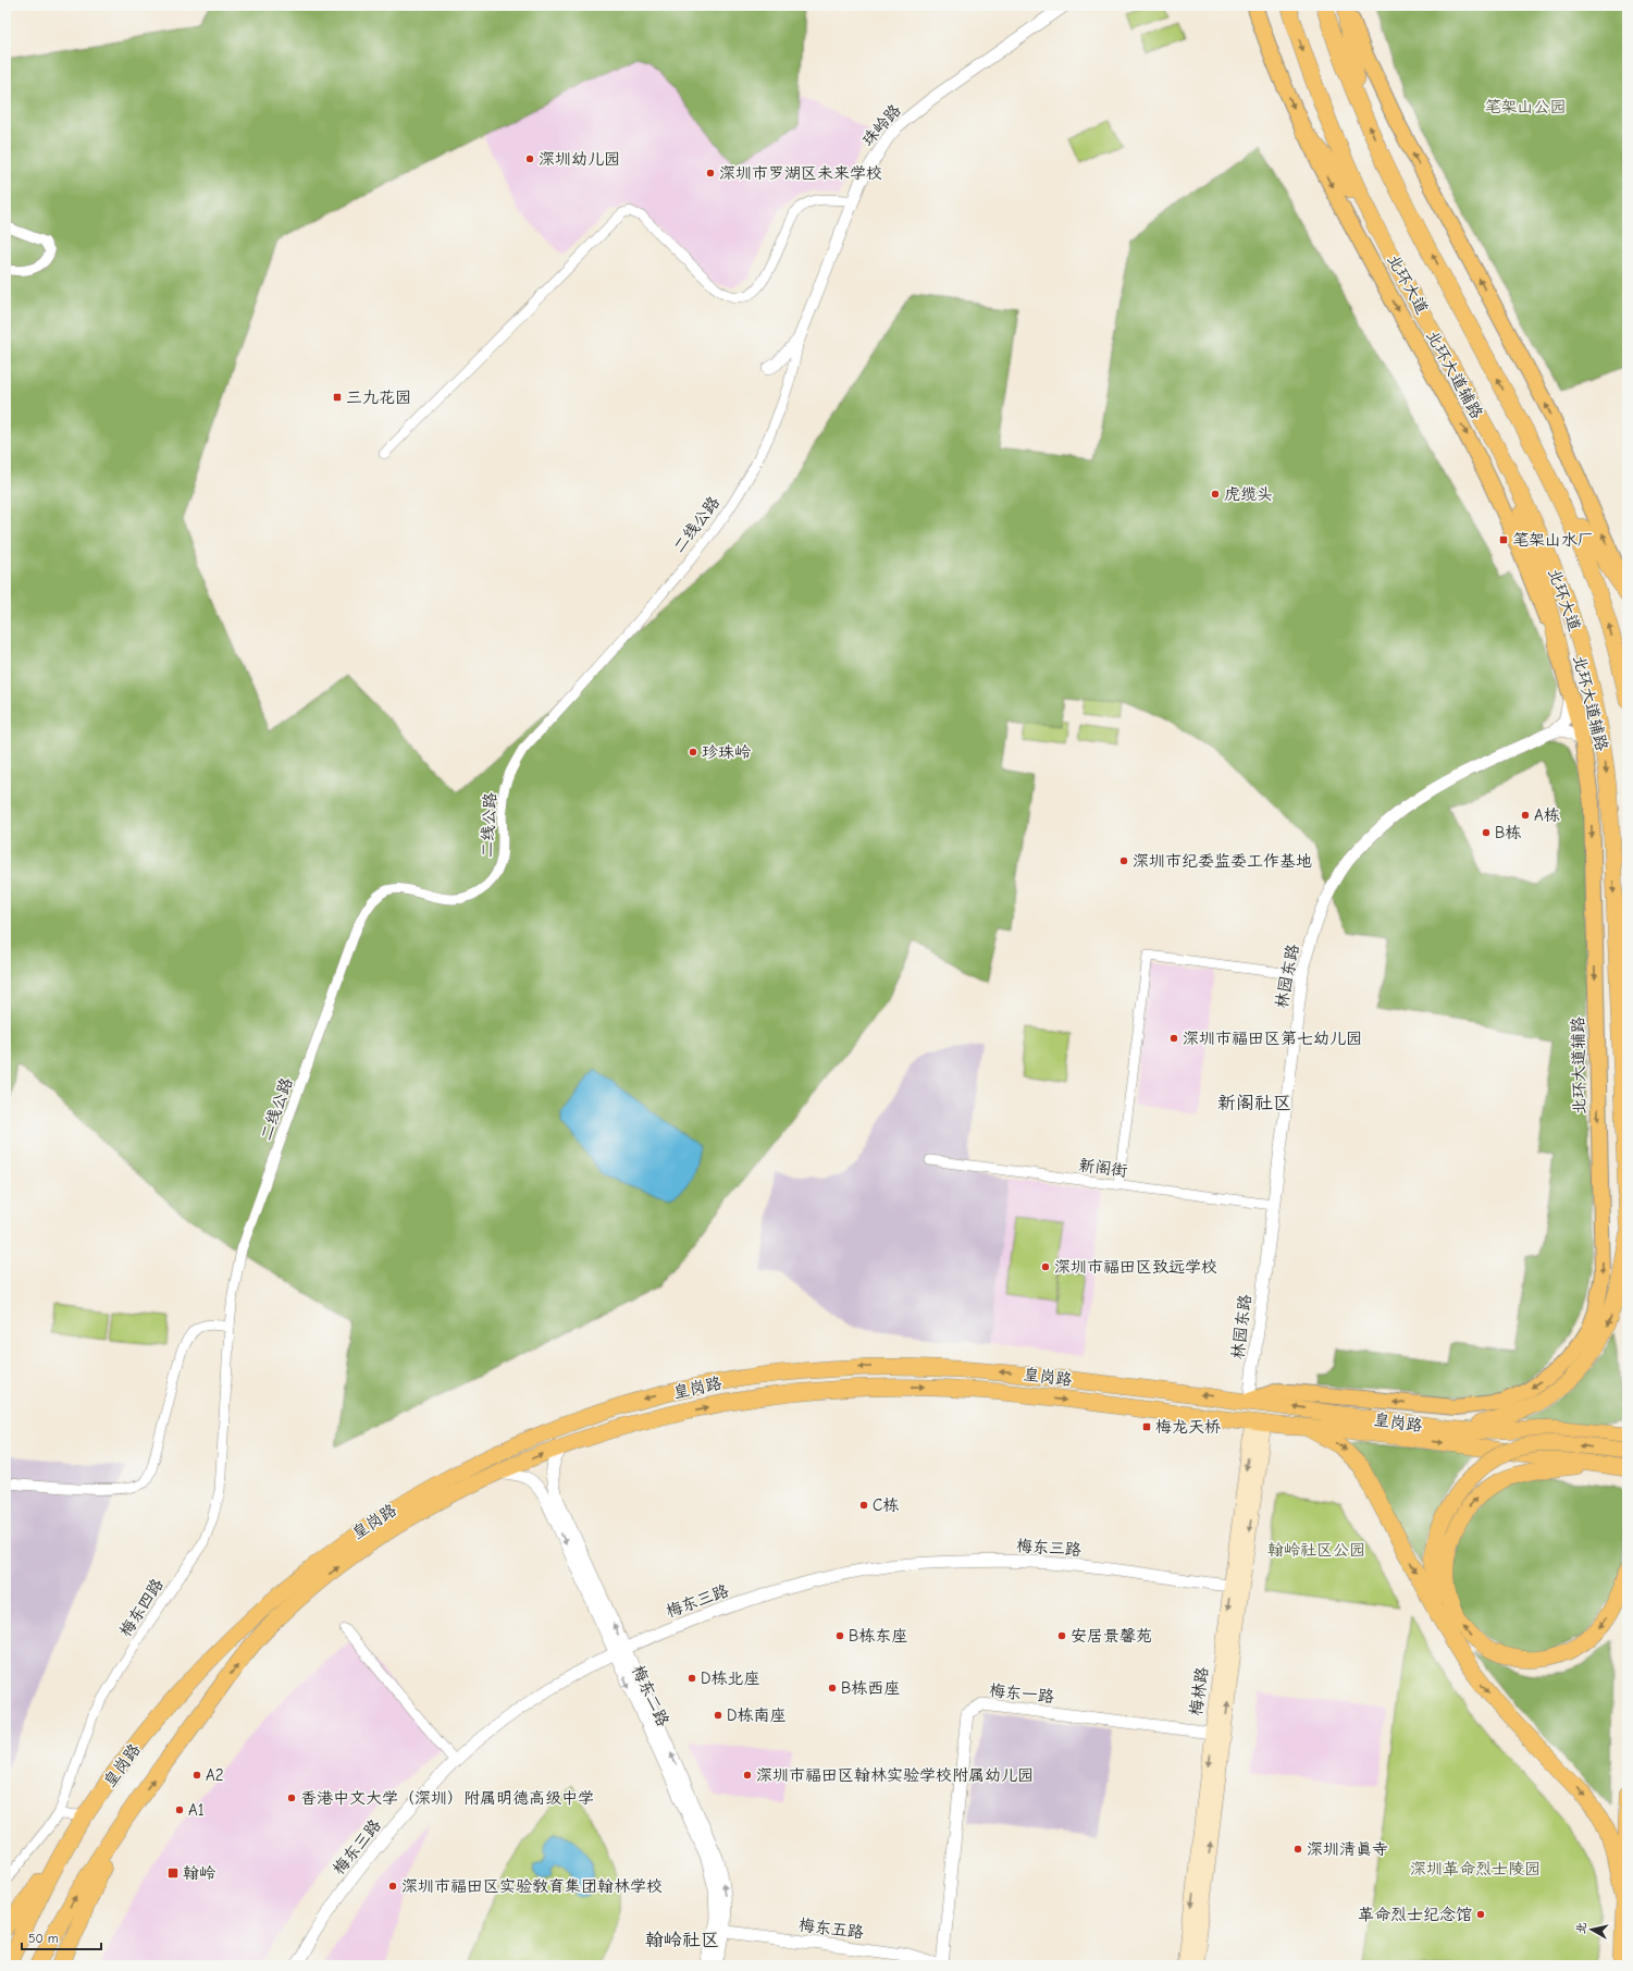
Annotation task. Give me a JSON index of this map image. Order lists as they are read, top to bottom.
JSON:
{
  "streets": {
    "highway": ["北环大道", "皇岗路"],
    "main road": ["北环大道辅路", "梅林路"],
    "street": [
      "珠岭路",
      "二线公路",
      "林园东路",
      "新阁街",
      "梅东三路",
      "梅东四路",
      "梅东一路",
      "梅东二路",
      "梅东五路"
    ]
  },
  "crossings": [
    ["珠岭路", "二线公路"],
    ["北环大道", "北环大道辅路"],
    ["北环大道辅路", "林园东路"],
    ["北环大道辅路", "皇岗路"],
    ["二线公路", "梅东四路"],
    ["林园东路", "新阁街"],
    ["林园东路", "皇岗路"],
    ["皇岗路", "梅林路"],
    ["皇岗路", "梅东二路"],
    ["梅东三路", "梅林路"],
    ["梅东三路", "梅东二路"],
    ["梅林路", "梅东一路"],
    ["梅东一路", "梅东五路"],
    ["梅东二路", "梅东五路"]
  ],
  "districts": ["新阁社区", "翰岭社区"],
  "parks": ["笔架山公园", "翰岭社区公园", "深圳革命烈士陵园"],
  "places": {
    "other": [
      "深圳幼儿园",
      "深圳市罗湖区未来学校",
      "虎缆头",
      "珍珠岭",
      "A栋",
      "B栋",
      "深圳市纪委监委工作基地",
      "深圳市福田区第七幼儿园",
      "深圳市福田区致远学校",
      "C栋",
      "B栋东座",
      "安居景馨苑",
      "D栋北座",
      "B栋西座",
      "D栋南座",
      "A2",
      "深圳市福田区翰林实验学校附属幼儿园",
      "香港中文大学（深圳）附属明德高级中学",
      "A1",
      "深圳清真寺",
      "深圳市福田区实验教育集团翰林学校",
      "革命烈士纪念馆"
    ],
    "transit": [
      "三九花园",
      "笔架山水厂",
      "梅龙天桥",
      "翰岭"
    ]
  },
  "scale_bar": "50 m",
  "north": "left"
}
